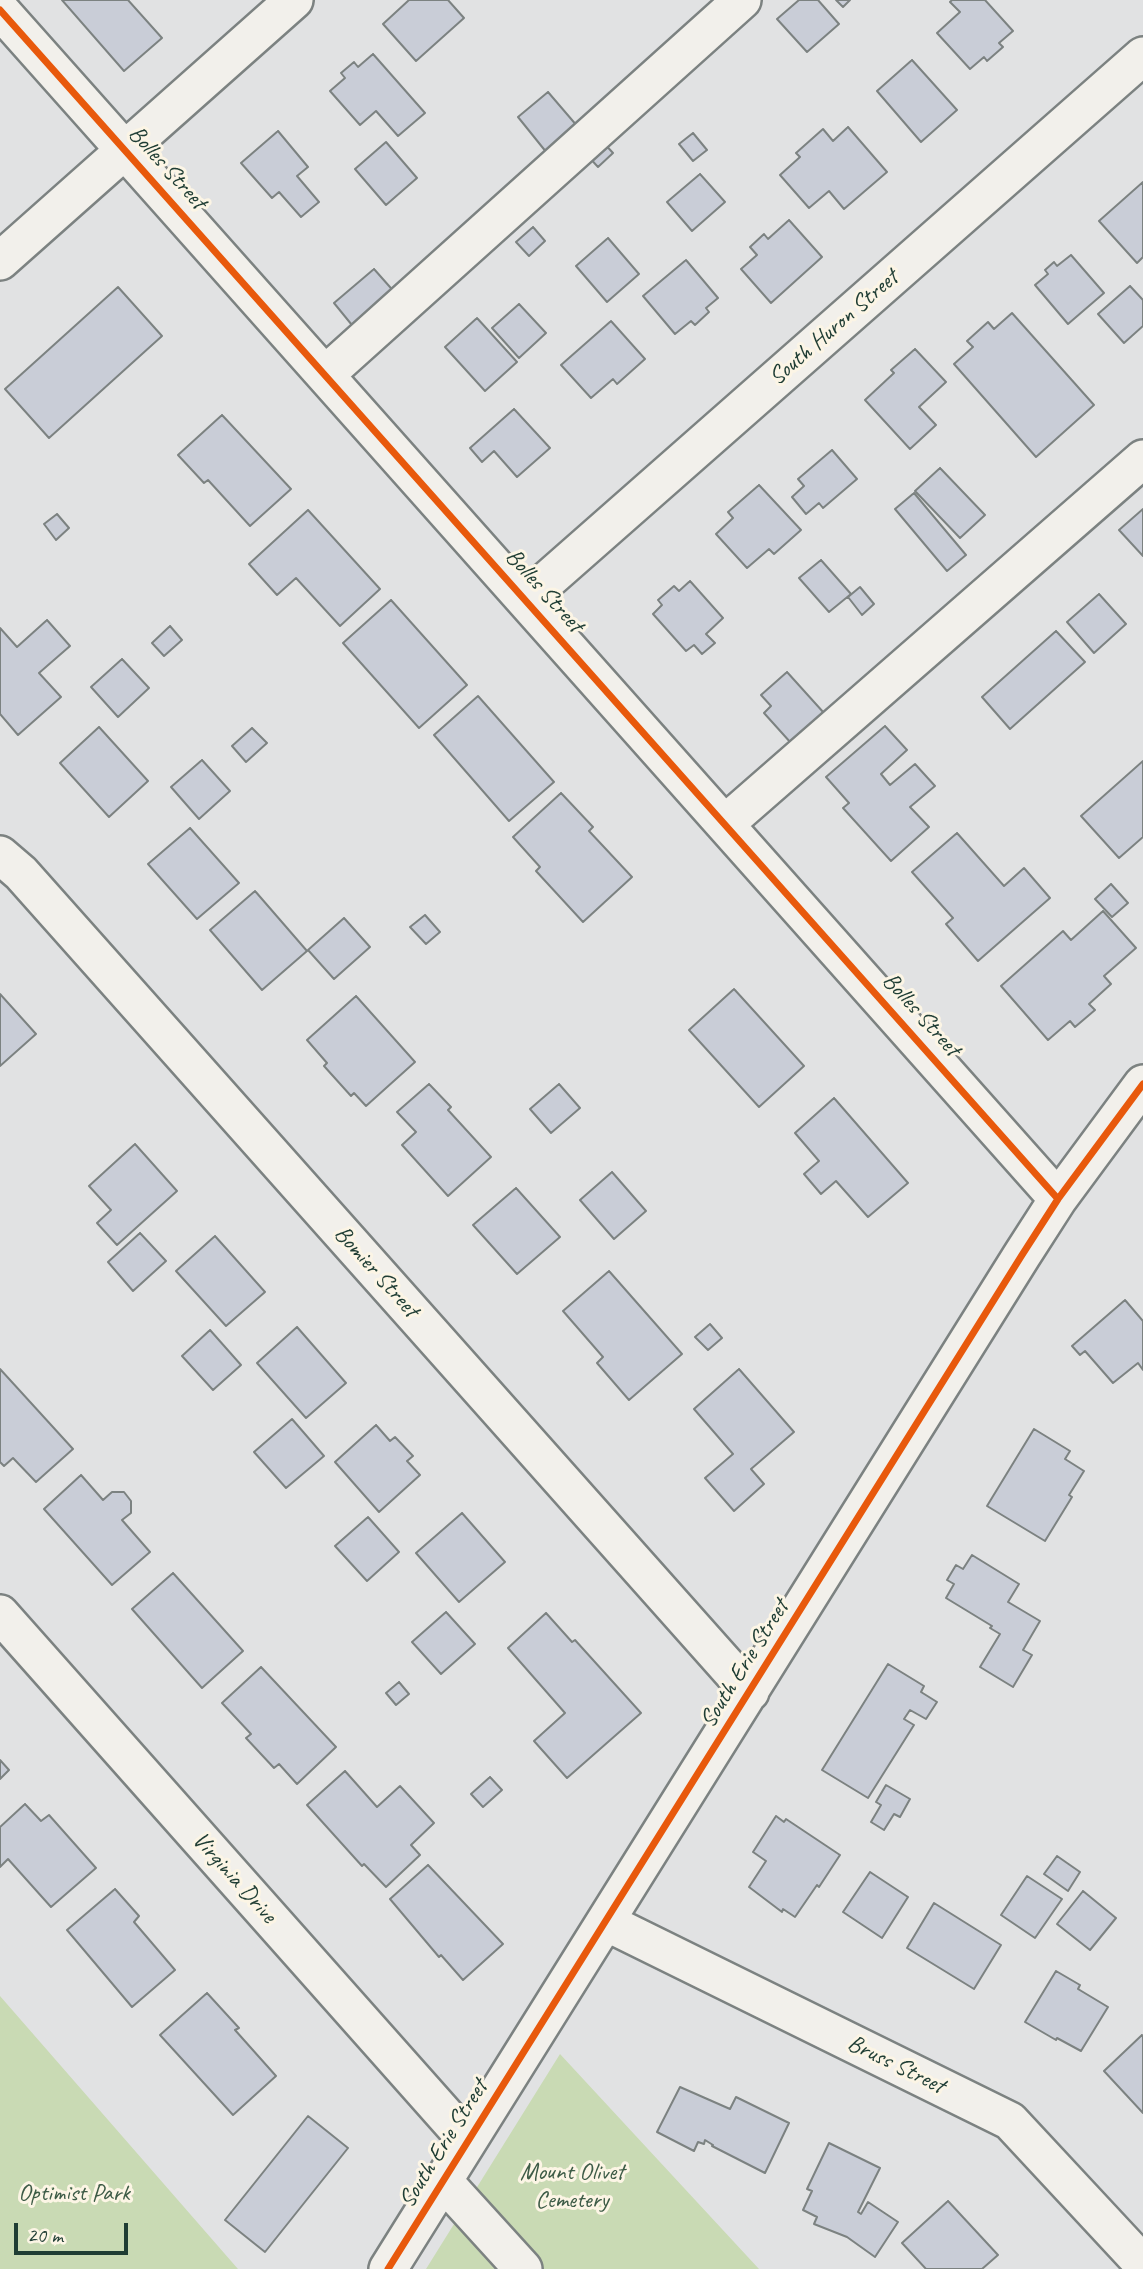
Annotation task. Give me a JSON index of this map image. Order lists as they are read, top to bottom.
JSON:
{
  "streets": {
    "street": [
      "Bolles Street",
      "South Huron Street",
      "Bomier Street",
      "South Erie Street",
      "Virginia Drive",
      "Bruss Street"
    ]
  },
  "crossings": [
    ["Bolles Street", "South Huron Street"],
    ["Bolles Street", "South Erie Street"],
    ["Bomier Street", "South Erie Street"],
    ["South Erie Street", "Virginia Drive"],
    ["South Erie Street", "Bruss Street"]
  ],
  "parks": ["Mount Olivet Cemetery", "Optimist Park"],
  "scale_bar": "20 m"
}
